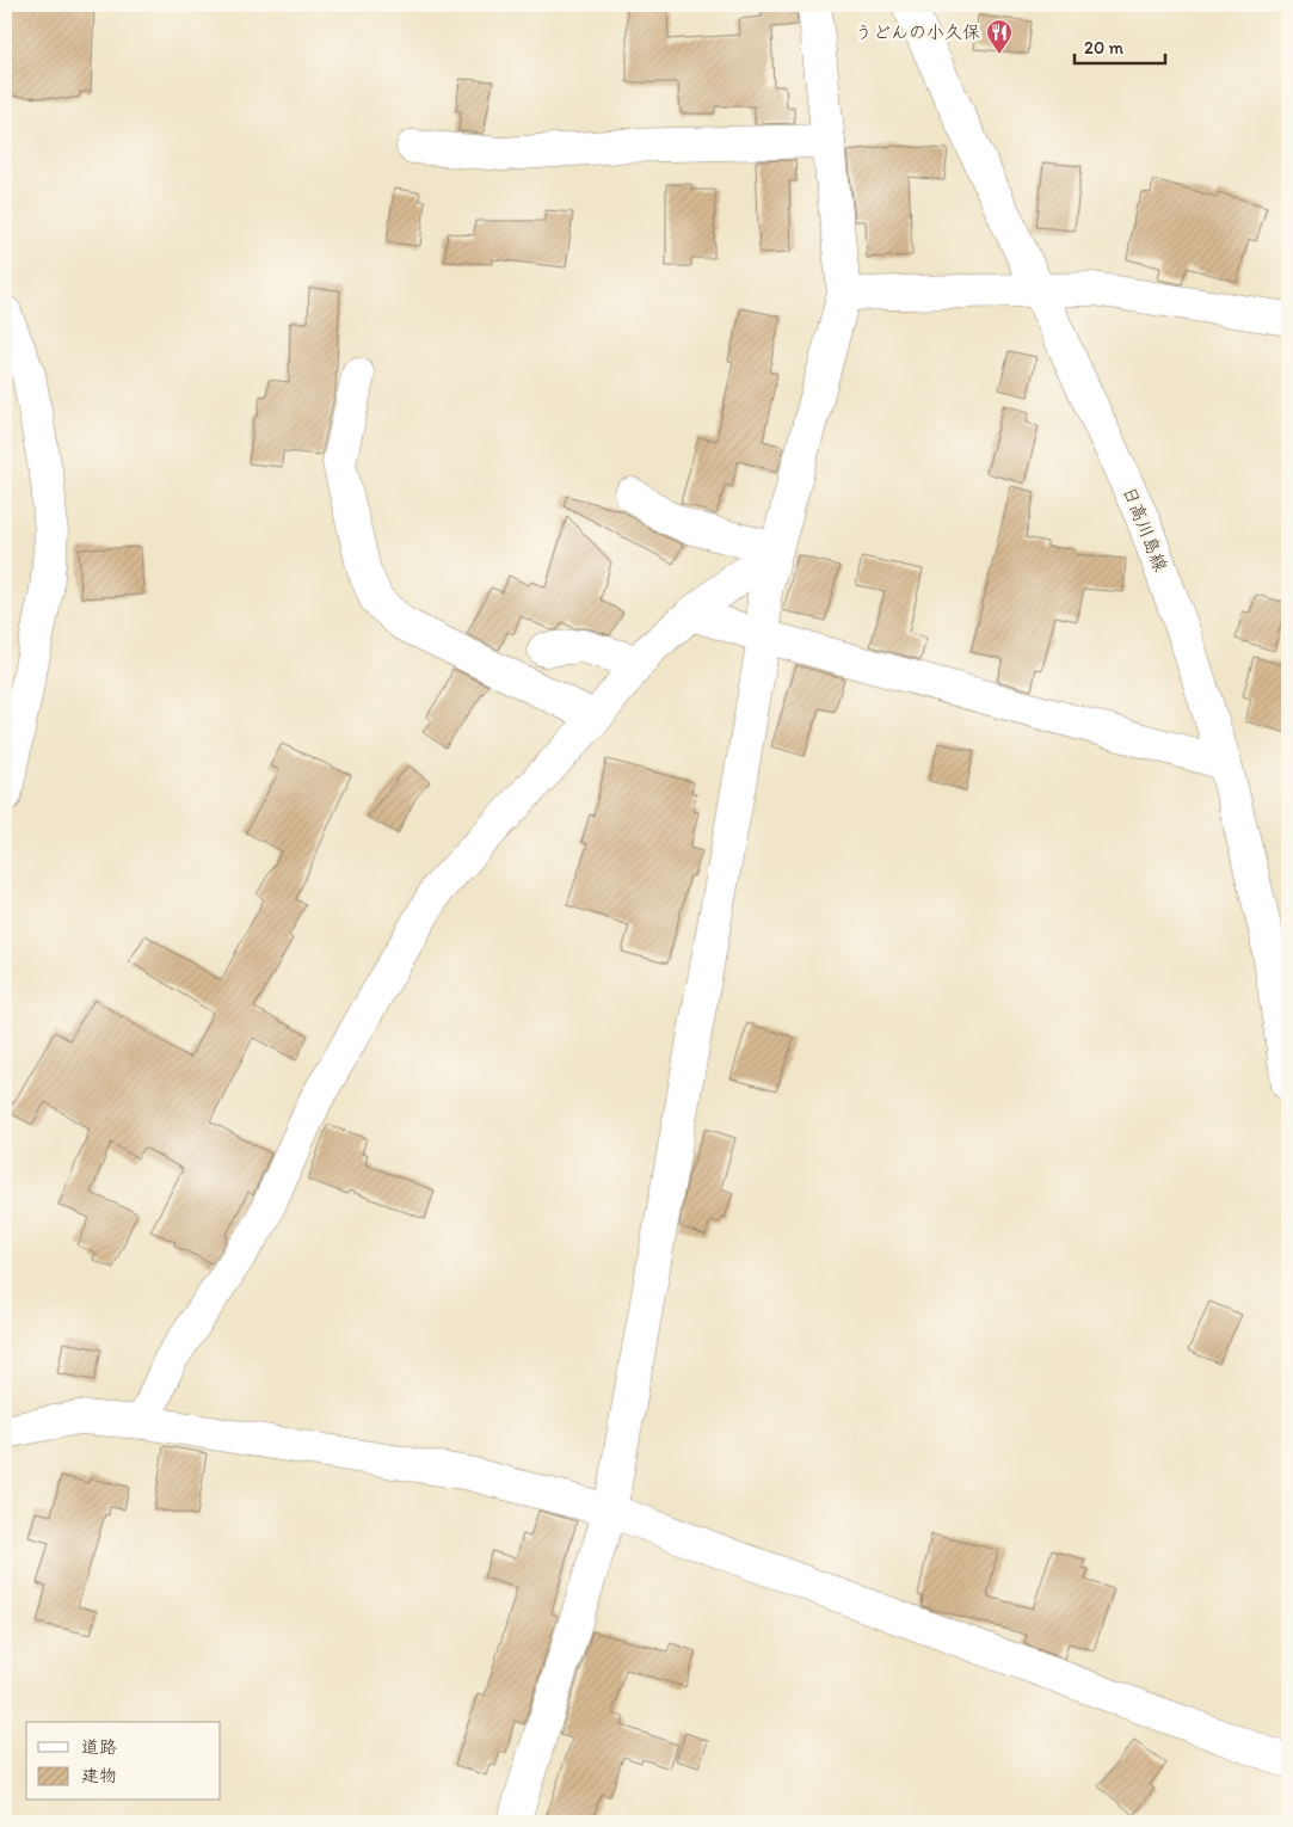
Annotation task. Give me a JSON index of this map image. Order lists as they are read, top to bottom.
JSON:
{
  "streets": {
    "street": ["日高川島線"]
  },
  "places": {
    "restaurant": ["うどんの小久保"]
  },
  "legend": ["道路", "建物"],
  "scale_bar": "20 m"
}
